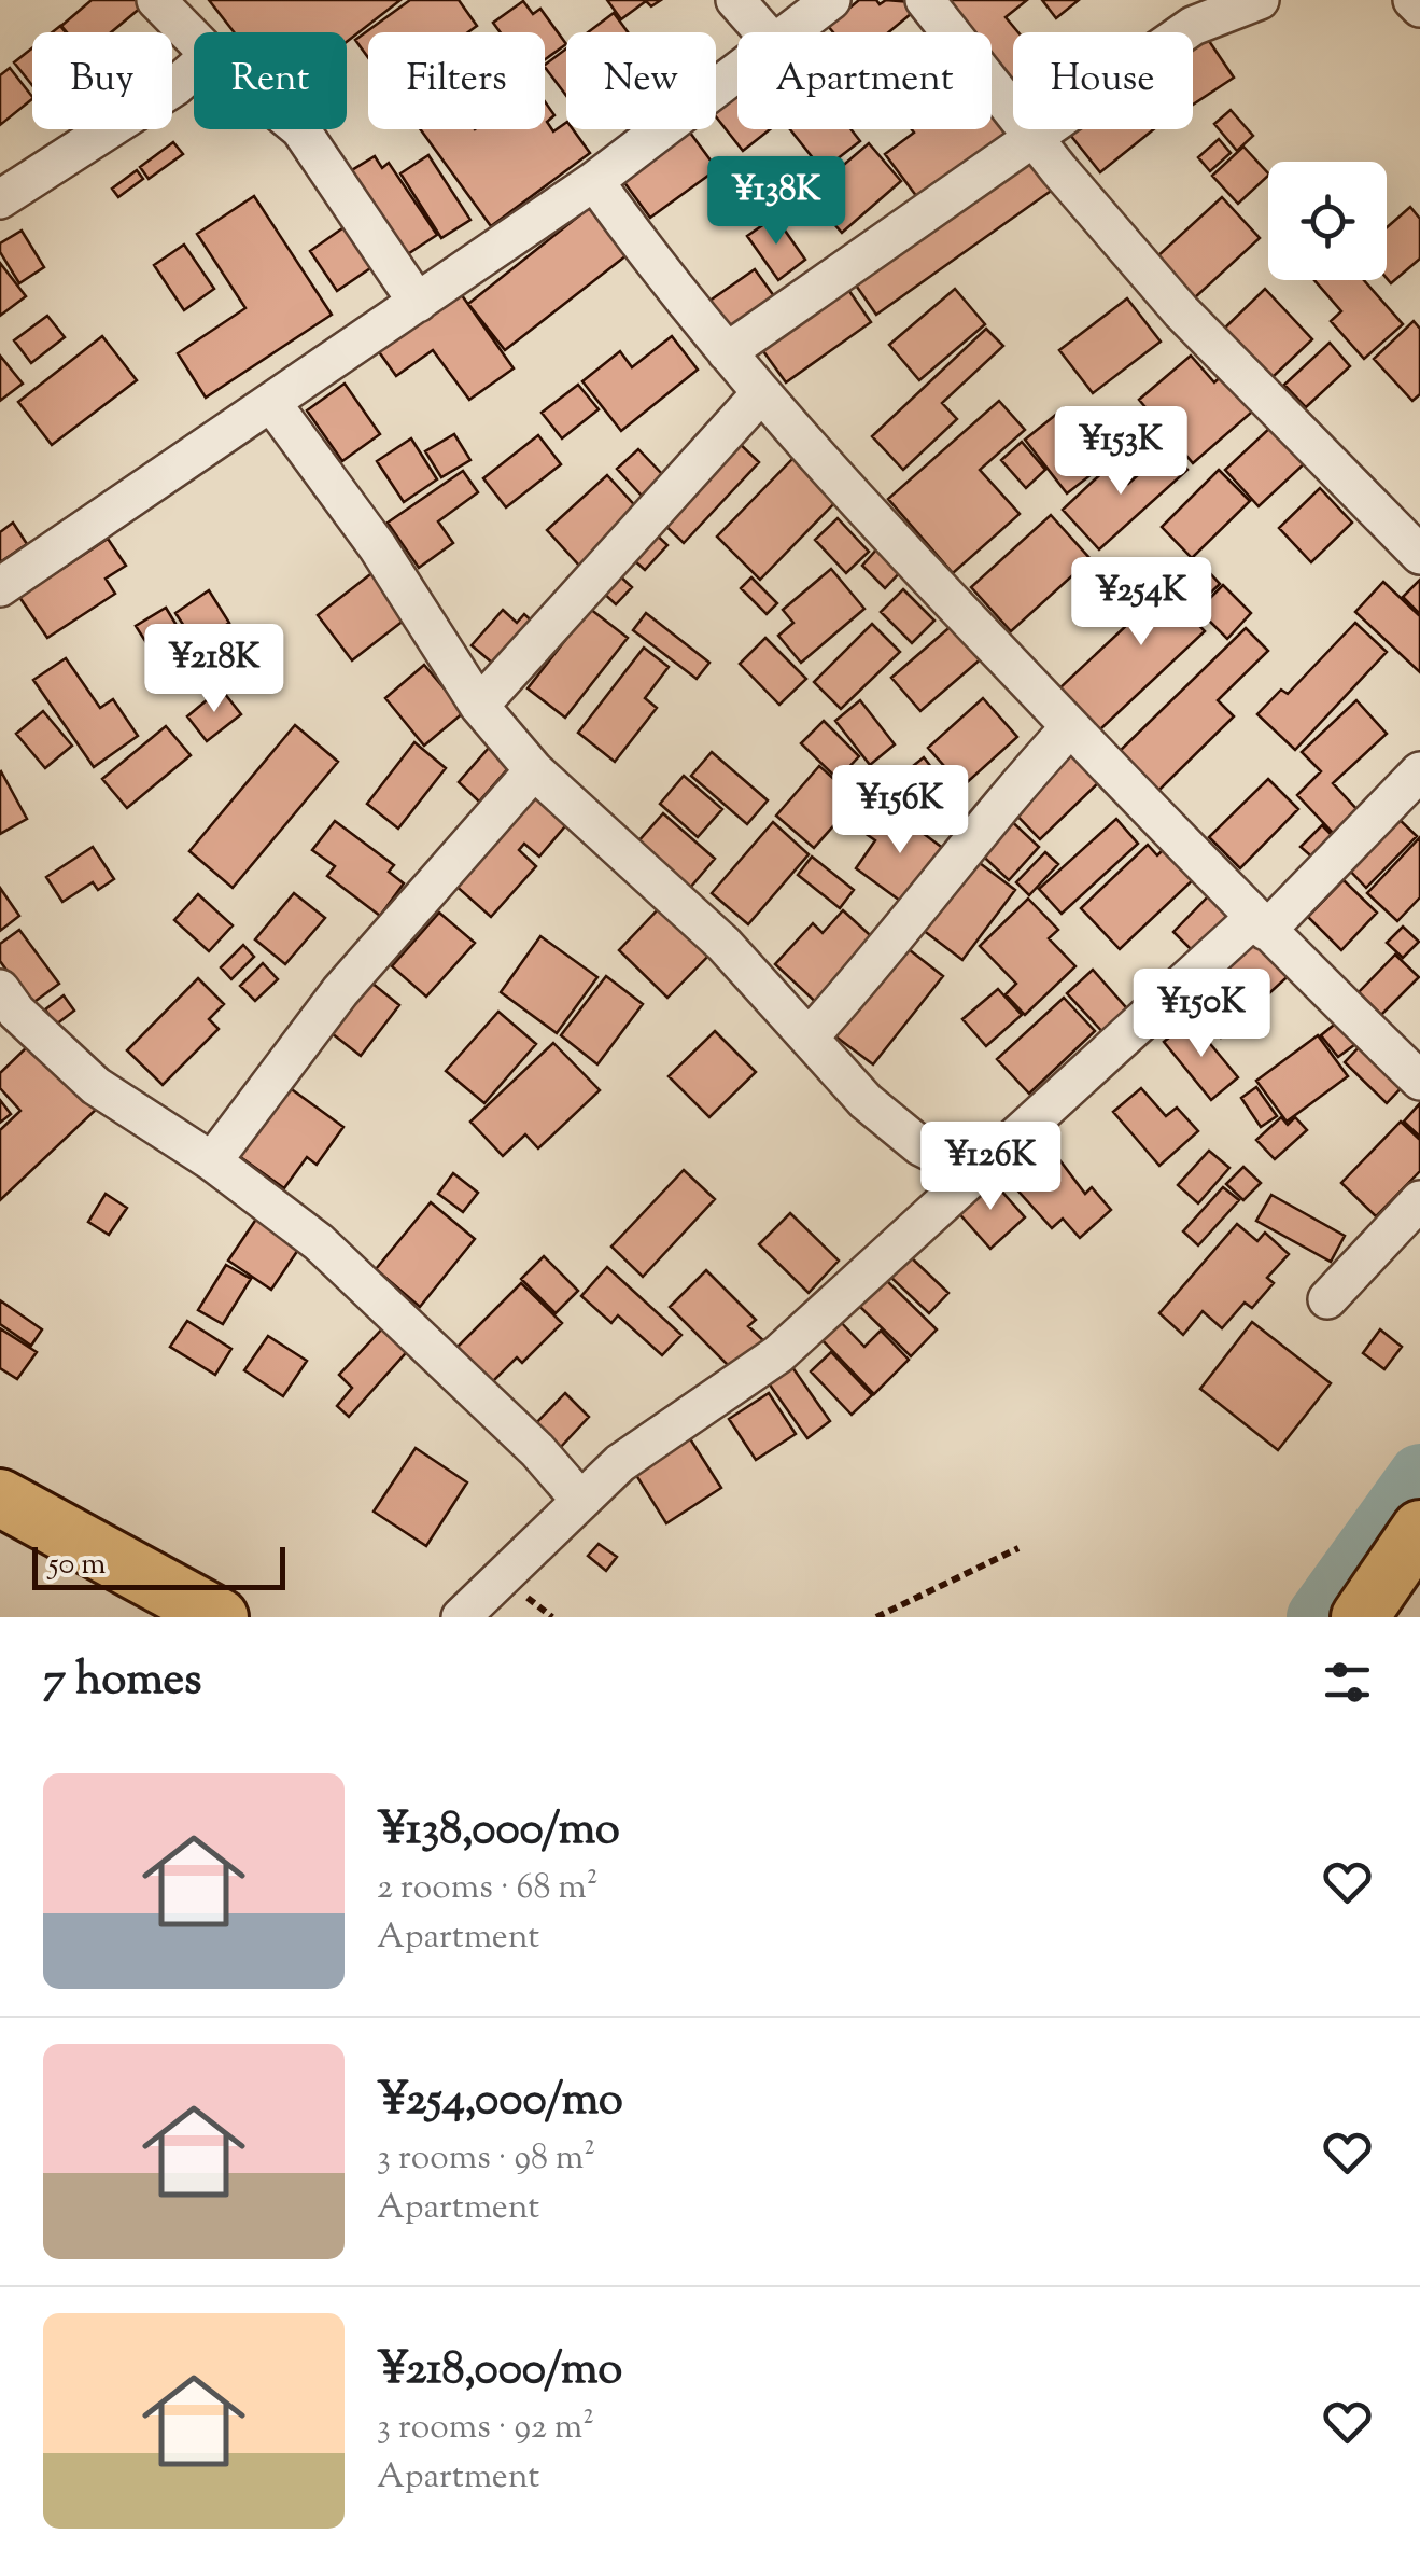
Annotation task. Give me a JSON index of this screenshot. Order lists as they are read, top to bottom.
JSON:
{
  "scale_bar": "50 m",
  "page": {
    "chip": [
      "Buy",
      "Rent",
      "Filters",
      "New",
      "Apartment",
      "House"
    ],
    "price": [
      "¥138K",
      "¥153K",
      "¥254K",
      "¥218K",
      "¥156K",
      "¥150K",
      "¥126K"
    ],
    "scale": "50 m",
    "heading": "7 homes",
    "list": [
      {
        "name": "¥138,000/mo",
        "note": "2 rooms · 68 m² · Apartment"
      },
      {
        "name": "¥254,000/mo",
        "note": "3 rooms · 98 m² · Apartment"
      },
      {
        "name": "¥218,000/mo",
        "note": "3 rooms · 92 m² · Apartment"
      }
    ]
  }
}
